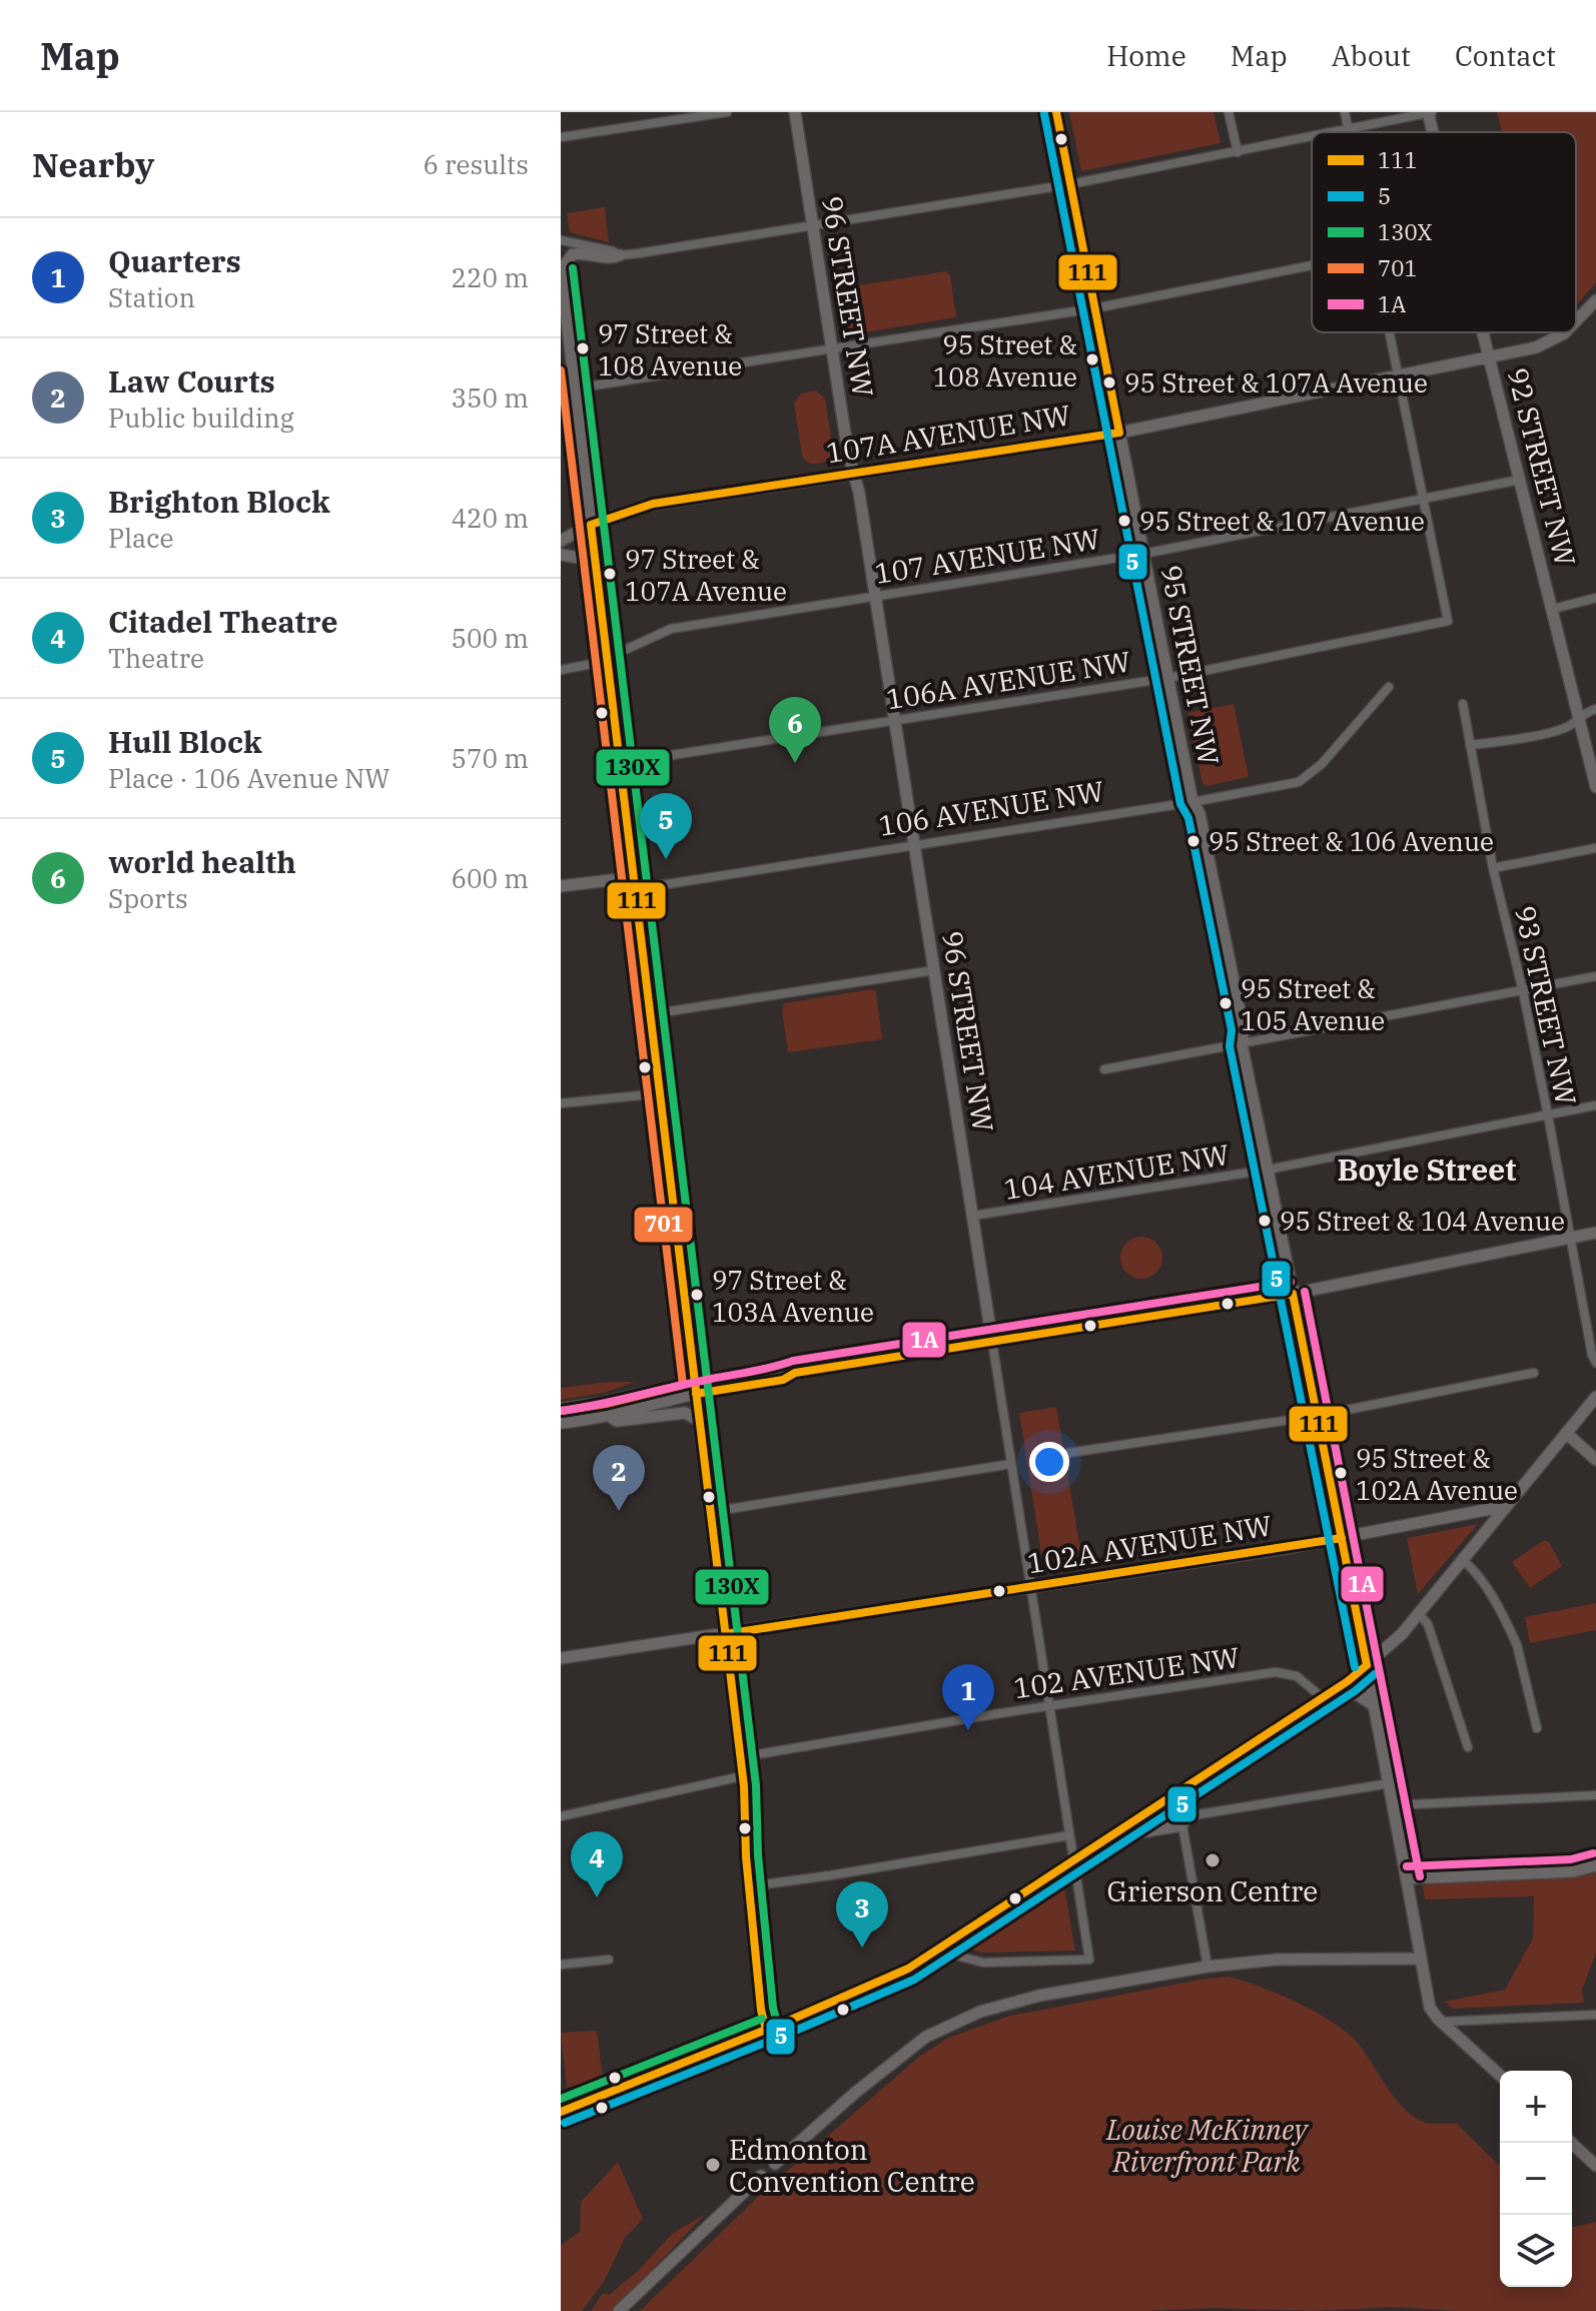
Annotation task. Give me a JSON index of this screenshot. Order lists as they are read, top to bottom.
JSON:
{
  "streets": {
    "main road": [
      "96 STREET NW",
      "107A AVENUE NW",
      "92 STREET NW",
      "95 STREET NW",
      "106 AVENUE NW",
      "102A AVENUE NW"
    ],
    "street": [
      "107 AVENUE NW",
      "106A AVENUE NW",
      "93 STREET NW",
      "104 AVENUE NW",
      "102 AVENUE NW"
    ]
  },
  "crossings": [
    ["96 STREET NW", "107A AVENUE NW"],
    ["96 STREET NW", "107 AVENUE NW"],
    ["96 STREET NW", "106A AVENUE NW"],
    ["96 STREET NW", "106 AVENUE NW"],
    ["96 STREET NW", "104 AVENUE NW"],
    ["96 STREET NW", "102A AVENUE NW"],
    ["96 STREET NW", "102 AVENUE NW"],
    ["107A AVENUE NW", "92 STREET NW"],
    ["107A AVENUE NW", "95 STREET NW"],
    ["92 STREET NW", "107 AVENUE NW"],
    ["107 AVENUE NW", "95 STREET NW"],
    ["107 AVENUE NW", "106A AVENUE NW"],
    ["95 STREET NW", "106A AVENUE NW"],
    ["95 STREET NW", "106 AVENUE NW"],
    ["95 STREET NW", "104 AVENUE NW"],
    ["95 STREET NW", "102A AVENUE NW"],
    ["93 STREET NW", "104 AVENUE NW"]
  ],
  "districts": ["Boyle Street"],
  "parks": ["Louise McKinney Riverfront Park"],
  "places": [
    "97 Street & 108 Avenue",
    "95 Street & 108 Avenue",
    "95 Street & 107A Avenue",
    "95 Street & 107 Avenue",
    "97 Street & 107A Avenue",
    "95 Street & 106 Avenue",
    "95 Street & 105 Avenue",
    "95 Street & 104 Avenue",
    "97 Street & 103A Avenue",
    "95 Street & 102A Avenue",
    "Grierson Centre",
    "Edmonton Convention Centre"
  ],
  "lines": [
    "transit line 111",
    "transit line 5",
    "transit line 130X",
    "transit line 701",
    "transit line 1A"
  ],
  "legend": [
    "111",
    "5",
    "130X",
    "701",
    "1A"
  ],
  "page": {
    "header": "Map",
    "nav": [
      "Home",
      "Map",
      "About",
      "Contact"
    ],
    "heading": ["Nearby", "6 results"],
    "list": [
      {
        "mark": "1",
        "name": "Quarters",
        "note": "Station",
        "value": "220 m"
      },
      {
        "mark": "2",
        "name": "Law Courts",
        "note": "Public building",
        "value": "350 m"
      },
      {
        "mark": "3",
        "name": "Brighton Block",
        "note": "Place",
        "value": "420 m"
      },
      {
        "mark": "4",
        "name": "Citadel Theatre",
        "note": "Theatre",
        "value": "500 m"
      },
      {
        "mark": "5",
        "name": "Hull Block",
        "note": "Place · 106 Avenue NW",
        "value": "570 m"
      },
      {
        "mark": "6",
        "name": "world health",
        "note": "Sports",
        "value": "600 m"
      }
    ],
    "pins": [
      "6",
      "5",
      "2",
      "1",
      "4",
      "3"
    ],
    "map_buttons": ["+", "−"]
  }
}
